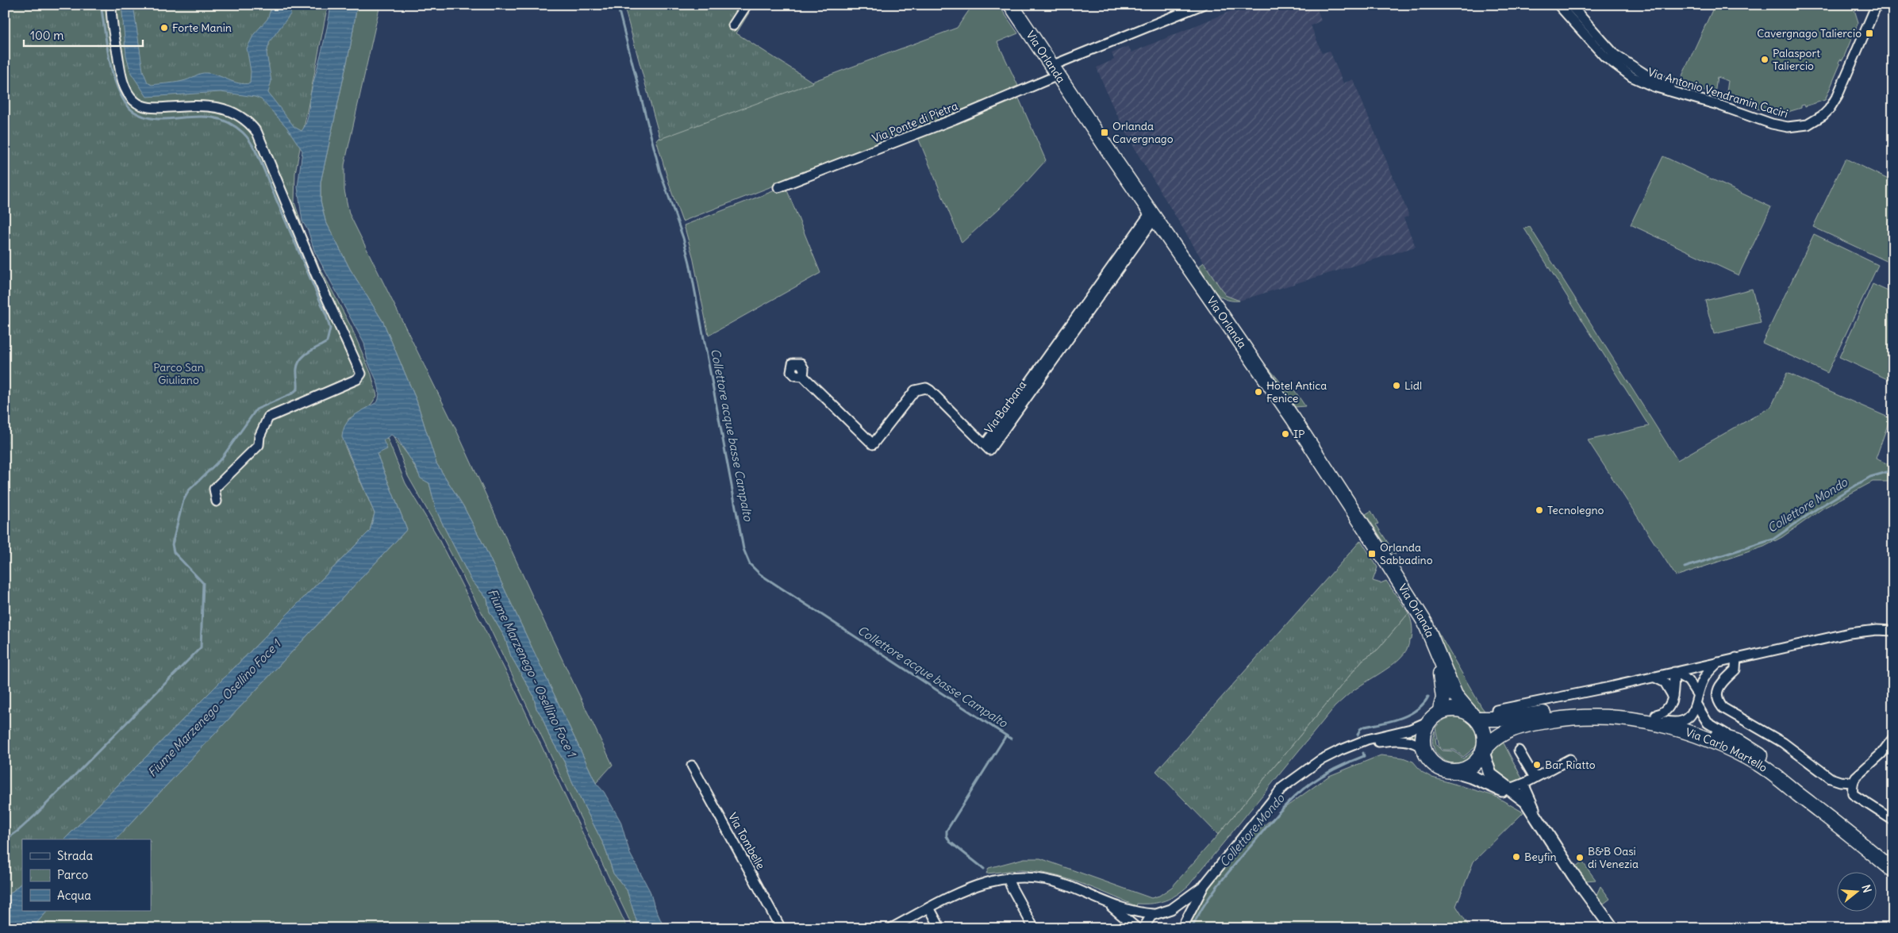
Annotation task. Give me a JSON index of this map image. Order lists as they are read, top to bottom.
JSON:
{
  "streets": {
    "main road": ["Via Orlanda", "Via Carlo Martello"],
    "street": [
      "Via Antonio Vendramin Caciri",
      "Via Ponte di Pietra",
      "Via Barbana",
      "Via Tombelle"
    ]
  },
  "crossings": [
    ["Via Orlanda", "Via Ponte di Pietra"],
    ["Via Orlanda", "Via Barbana"],
    ["Via Orlanda", "Via Carlo Martello"]
  ],
  "water": ["Collettore acque basse Campalto", "Collettore Mondo", "Fiume Marzenego - Osellino Foce 1"],
  "parks": ["Parco San Giuliano"],
  "places": {
    "other": [
      "Forte Manin",
      "Palasport Taliercio",
      "Lidl",
      "Hotel Antica Fenice",
      "IP",
      "Tecnolegno",
      "Bar Riatto",
      "Beyfin",
      "B&B Oasi di Venezia"
    ],
    "transit": ["Cavergnago Taliercio", "Orlanda Cavergnago", "Orlanda Sabbadino"]
  },
  "legend": ["Strada", "Parco", "Acqua"],
  "scale_bar": "100 m",
  "north": "right"
}
